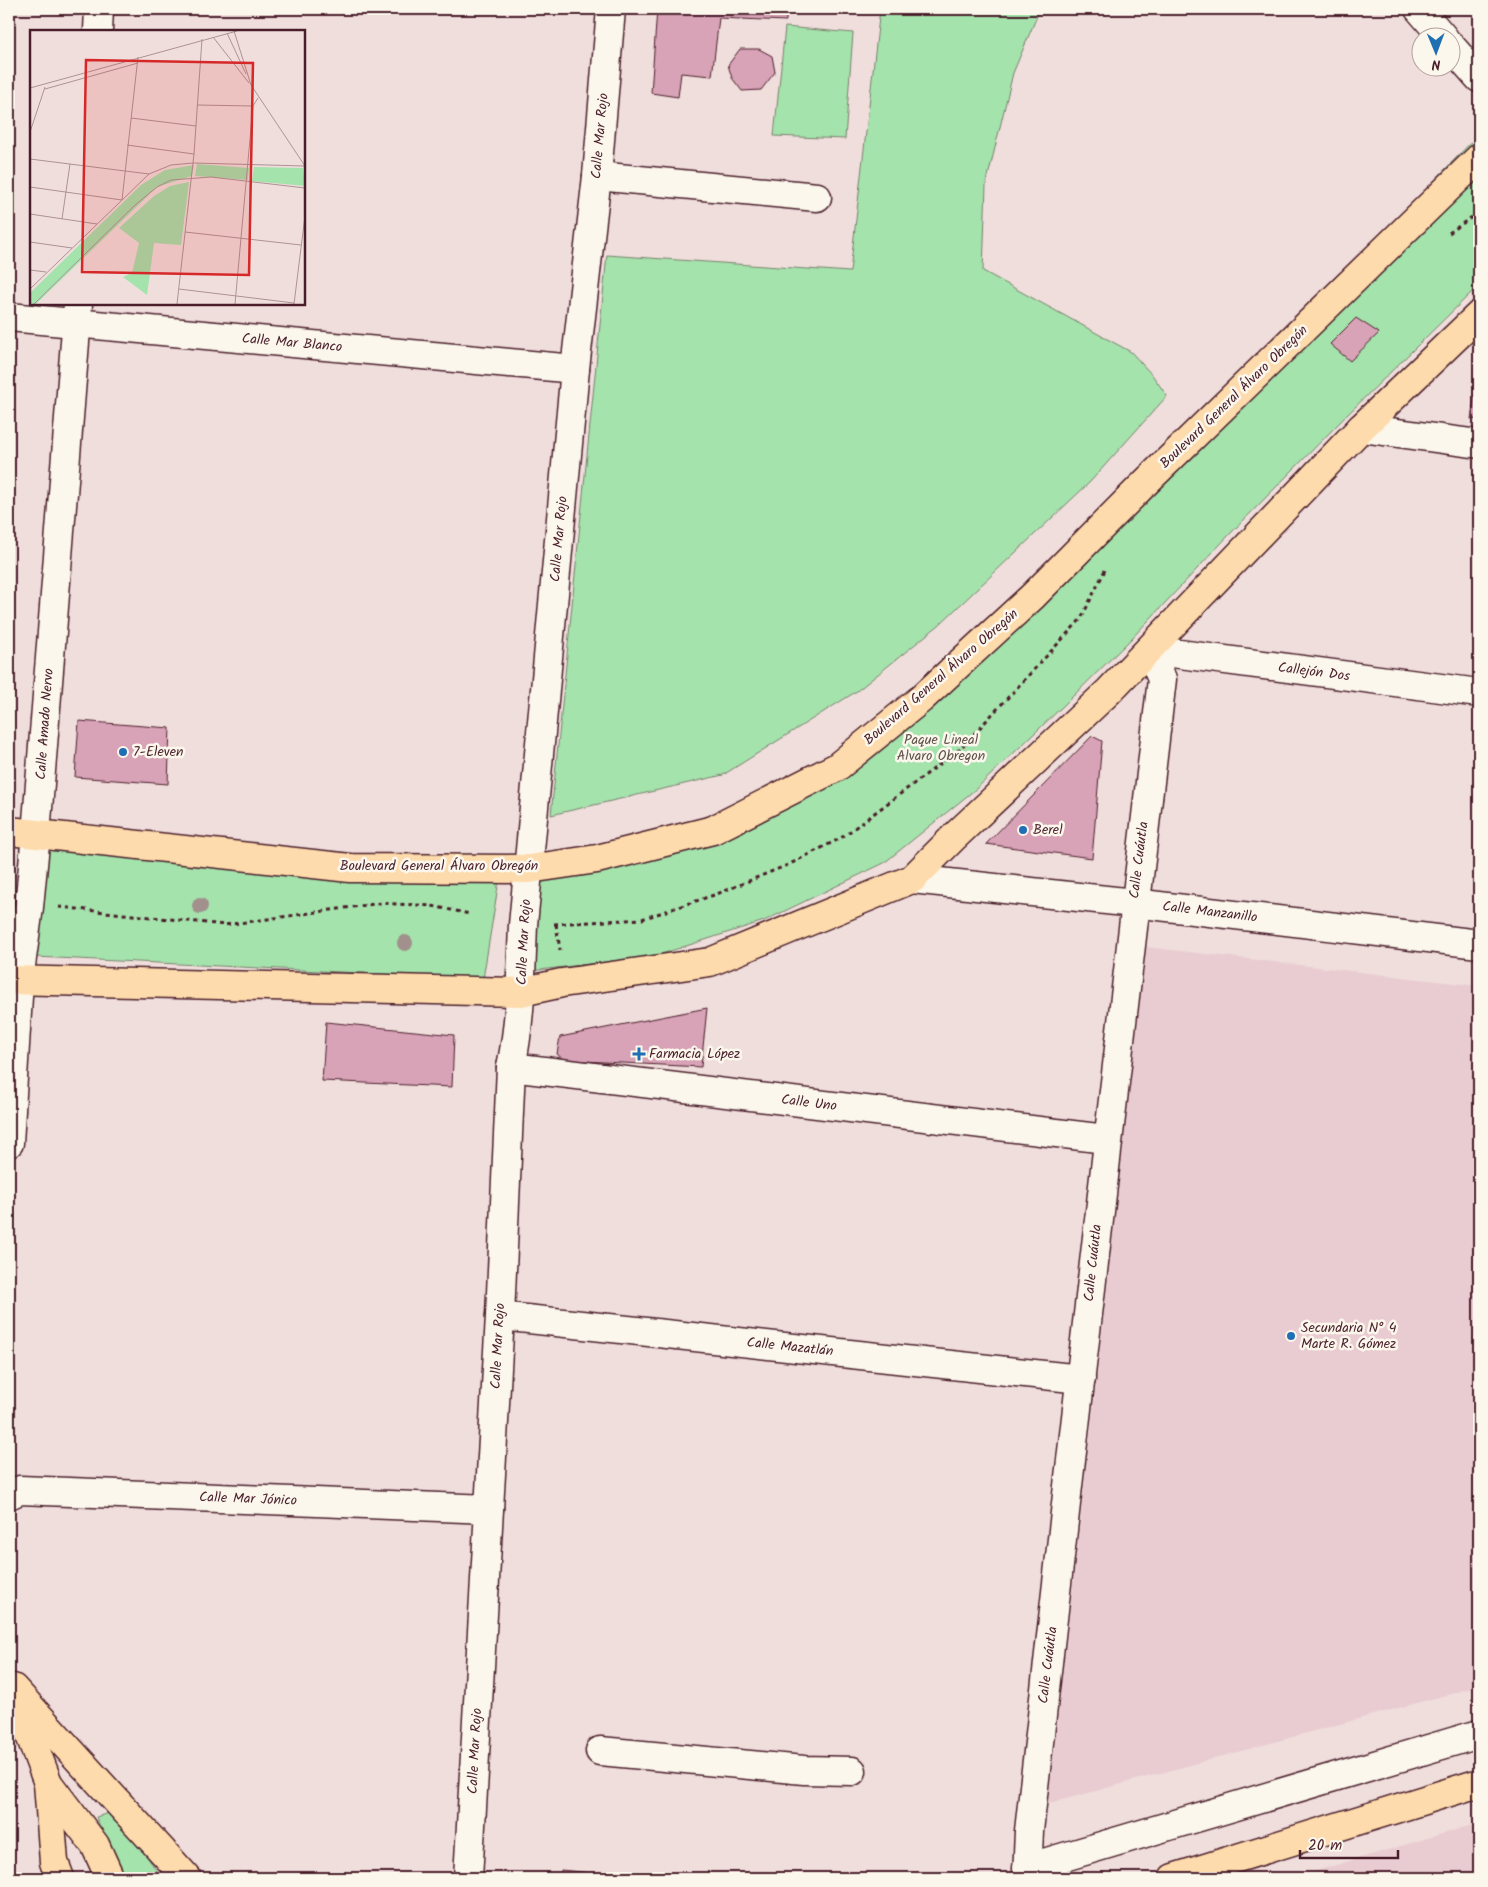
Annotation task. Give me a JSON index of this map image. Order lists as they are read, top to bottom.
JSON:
{
  "streets": {
    "main road": ["Boulevard General Álvaro Obregón"],
    "street": [
      "Calle Mar Rojo",
      "Calle Mar Blanco",
      "Callejón Dos",
      "Calle Amado Nervo",
      "Calle Cuáutla",
      "Calle Manzanillo",
      "Calle Uno",
      "Calle Mazatlán",
      "Calle Mar Jónico"
    ]
  },
  "crossings": [
    ["Calle Mar Rojo", "Calle Mar Blanco"],
    ["Calle Mar Rojo", "Boulevard General Álvaro Obregón"],
    ["Calle Mar Rojo", "Calle Uno"],
    ["Calle Mar Rojo", "Calle Mazatlán"],
    ["Calle Mar Rojo", "Calle Mar Jónico"],
    ["Calle Mar Blanco", "Calle Amado Nervo"],
    ["Boulevard General Álvaro Obregón", "Calle Amado Nervo"],
    ["Callejón Dos", "Calle Cuáutla"],
    ["Calle Cuáutla", "Calle Manzanillo"],
    ["Calle Cuáutla", "Calle Uno"],
    ["Calle Cuáutla", "Calle Mazatlán"]
  ],
  "parks": ["Paque Lineal Alvaro Obregon"],
  "places": {
    "other": ["7-Eleven", "Berel", "Secundaria N° 4 Marte R. Gómez"],
    "health": ["Farmacia López"]
  },
  "scale_bar": "20 m",
  "north": "bottom"
}
